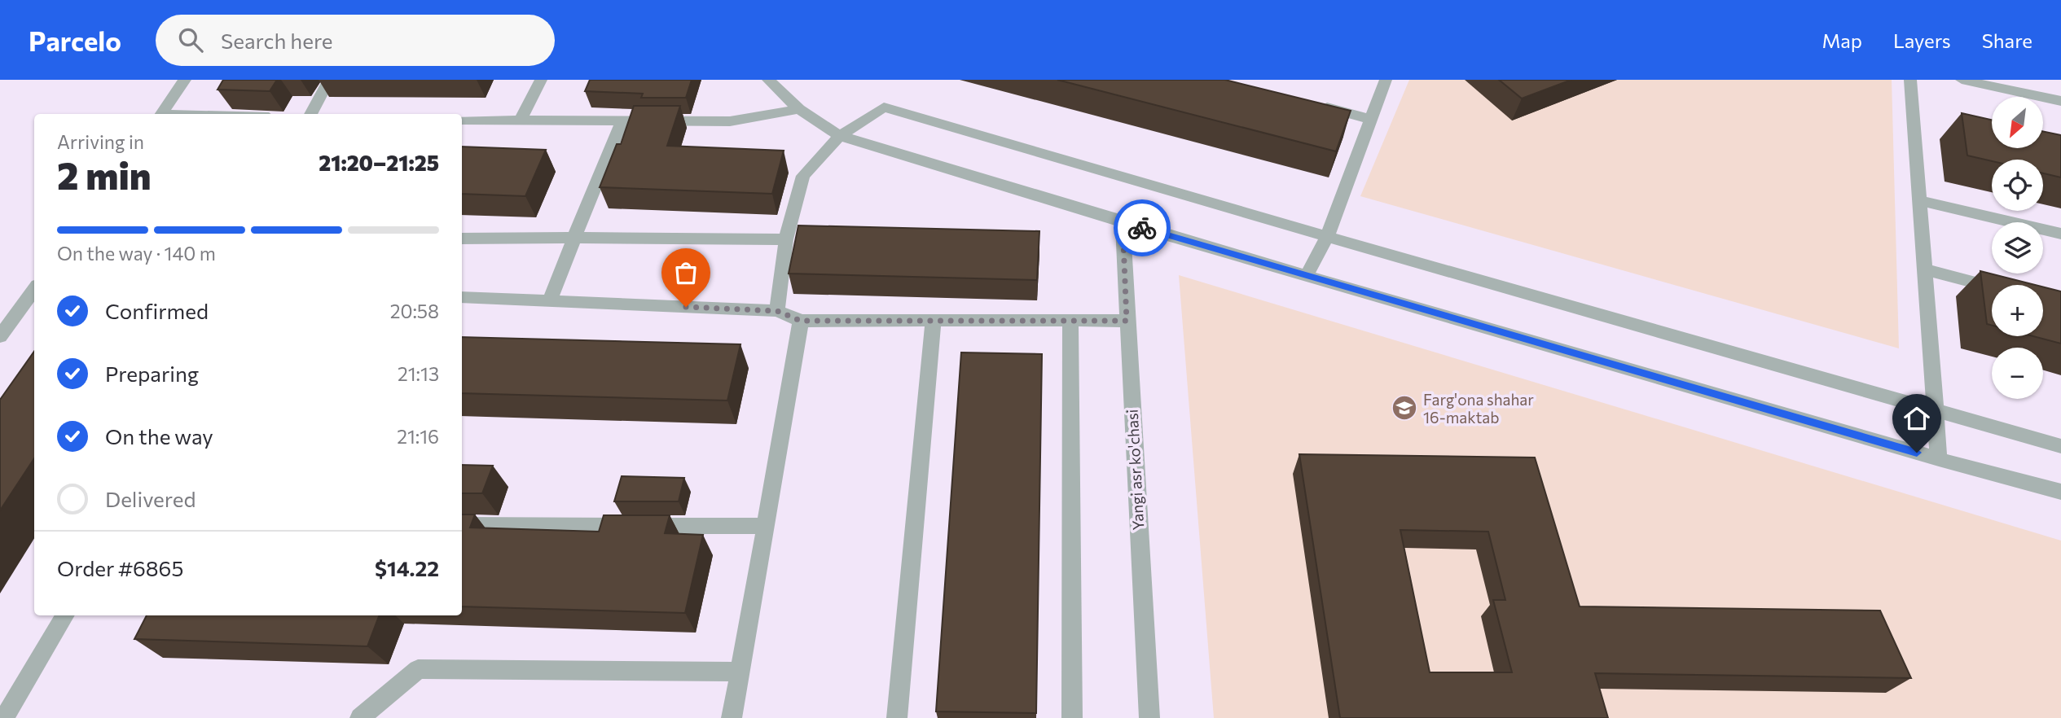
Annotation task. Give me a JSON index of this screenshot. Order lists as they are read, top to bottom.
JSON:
{
  "streets": {
    "street": ["Yangi asr ko'chasi"]
  },
  "places": {
    "school or university": ["Farg'ona shahar 16-maktab"]
  },
  "north": "bottom left",
  "page": {
    "header": "Parcelo",
    "search": "Search here",
    "nav": ["Map", "Layers", "Share"],
    "map_buttons": ["+", "−"],
    "heading": ["2 min", "Arriving in", "21:20–21:25"],
    "panel": ["Order #6865", "$14.22"],
    "bar": "On the way · 140 m",
    "list": [
      ["Confirmed", "20:58"],
      ["Preparing", "21:13"],
      ["On the way", "21:16"],
      "Delivered"
    ]
  }
}
